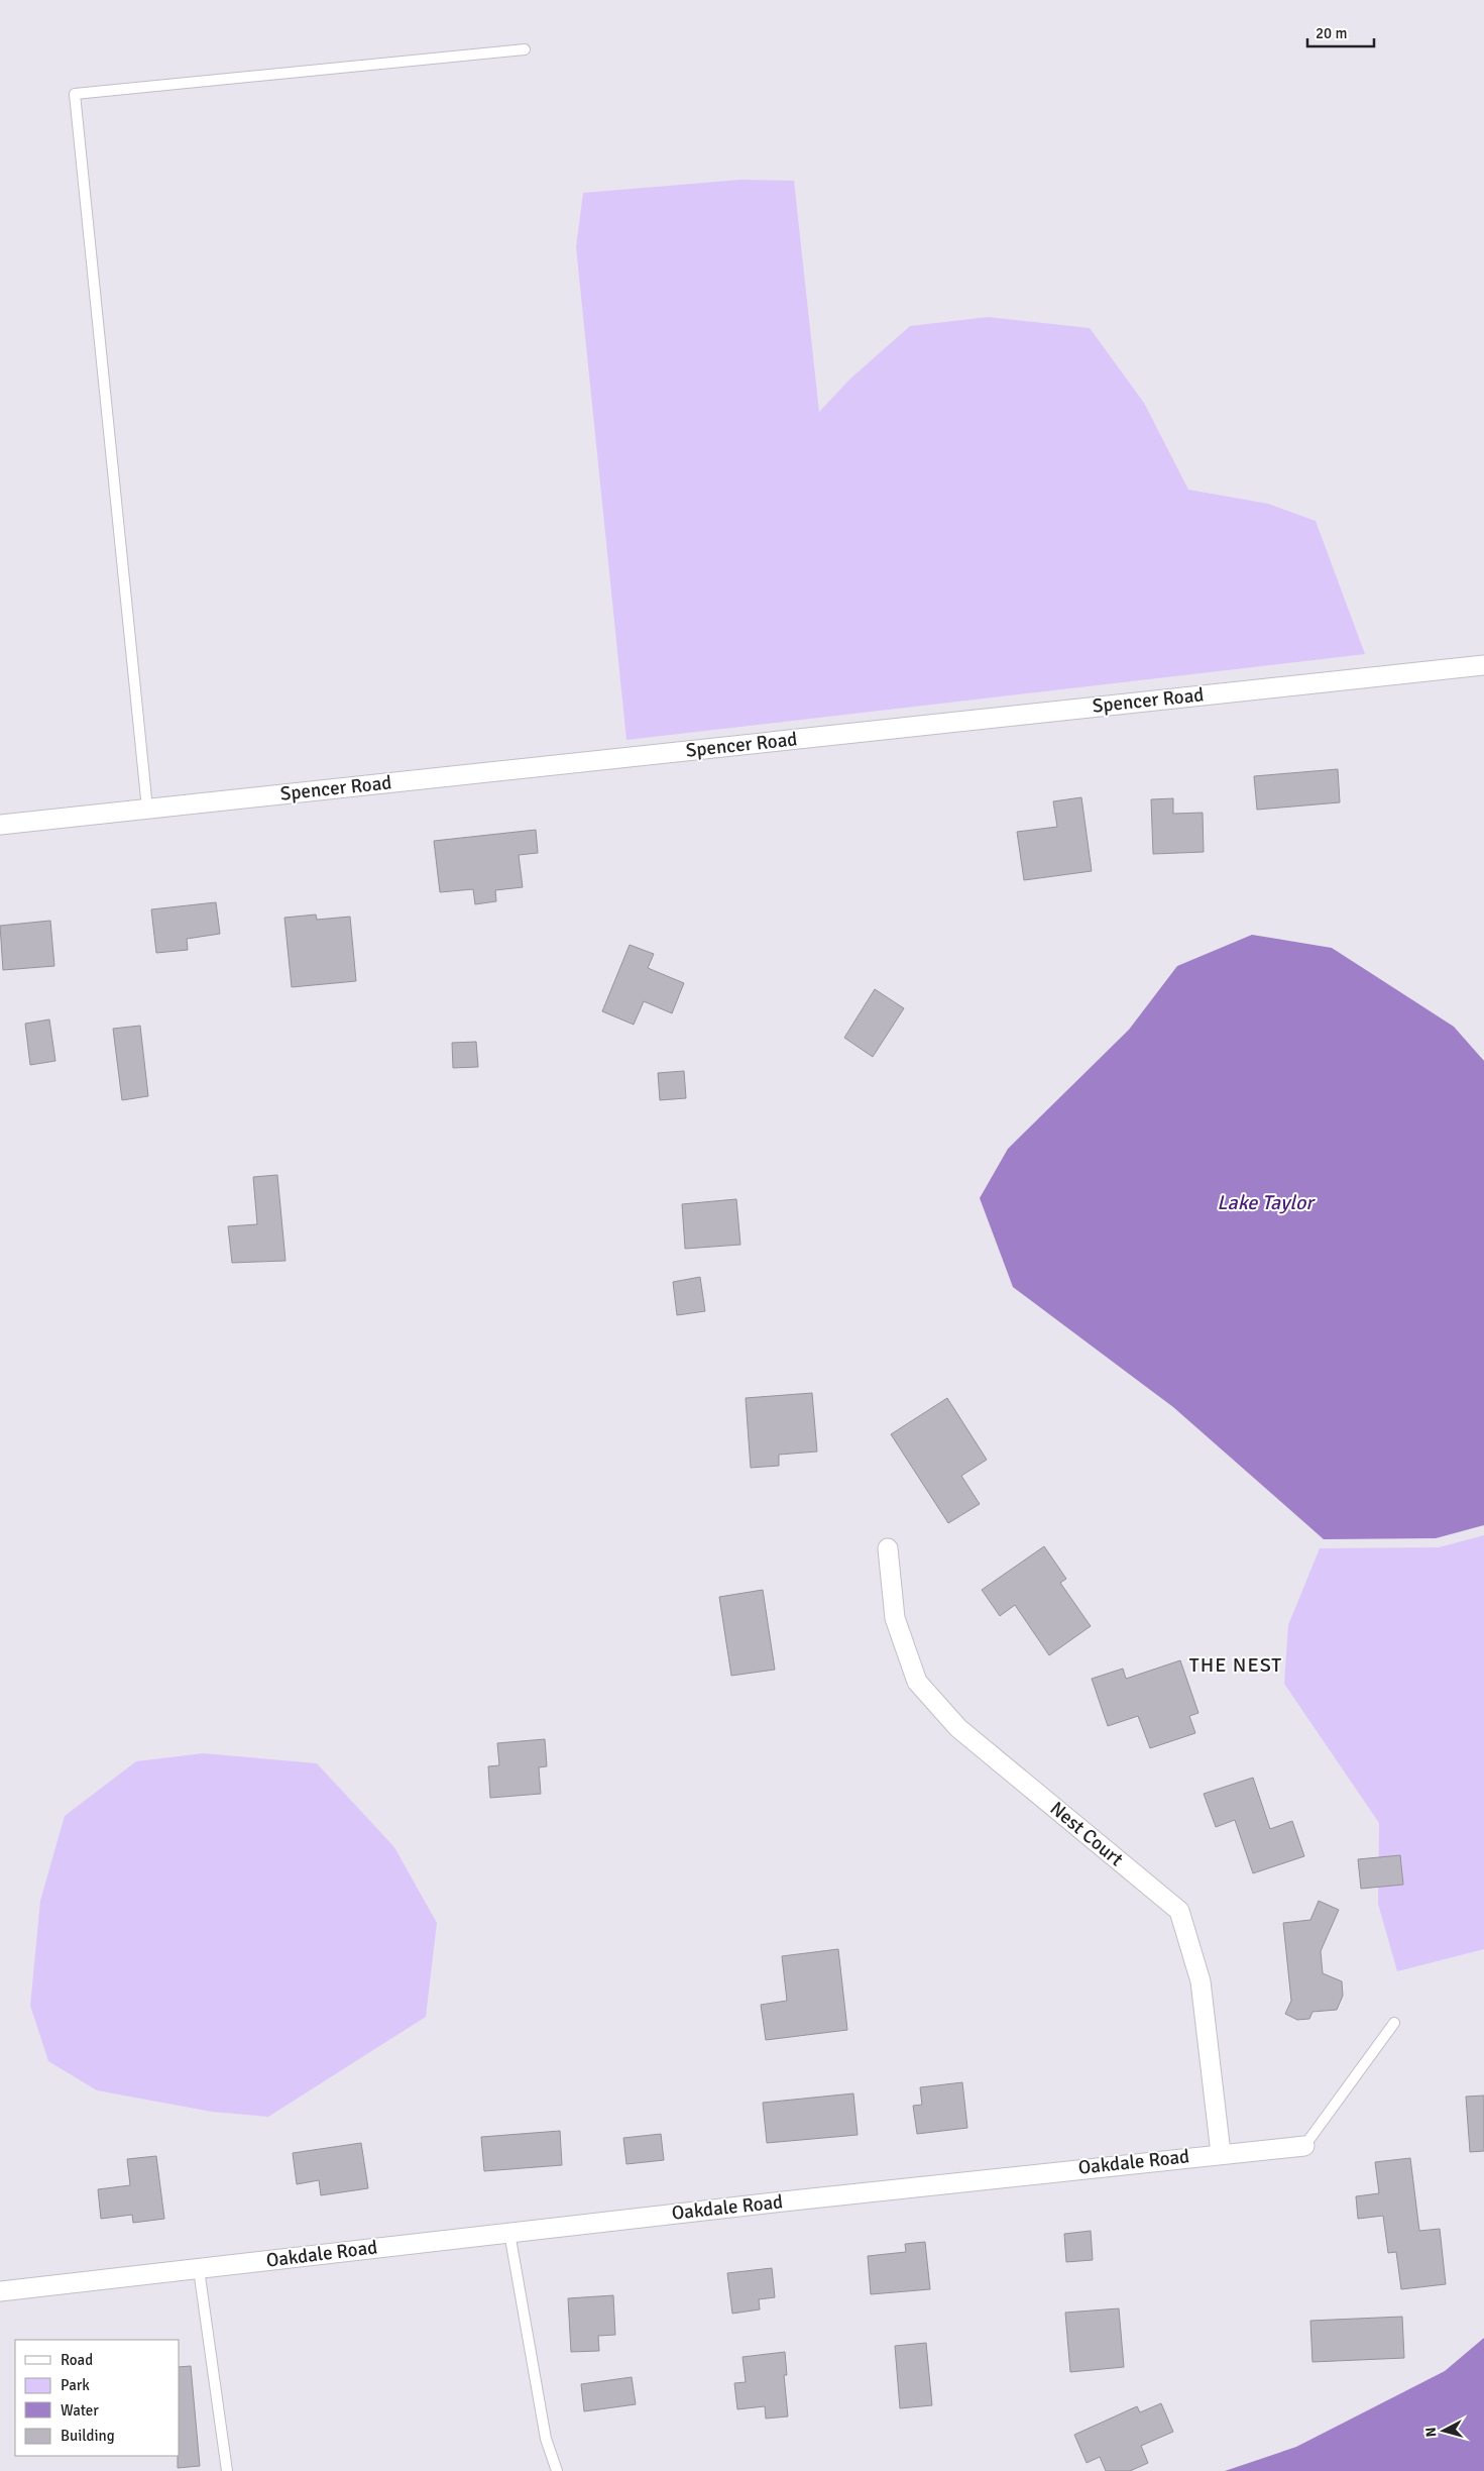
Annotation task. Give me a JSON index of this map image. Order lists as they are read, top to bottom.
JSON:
{
  "streets": {
    "street": ["Spencer Road", "Nest Court", "Oakdale Road"]
  },
  "crossings": [
    ["Nest Court", "Oakdale Road"]
  ],
  "districts": ["THE NEST"],
  "water": ["Lake Taylor"],
  "legend": [
    "Road",
    "Park",
    "Water",
    "Building"
  ],
  "scale_bar": "20 m",
  "north": "left"
}
